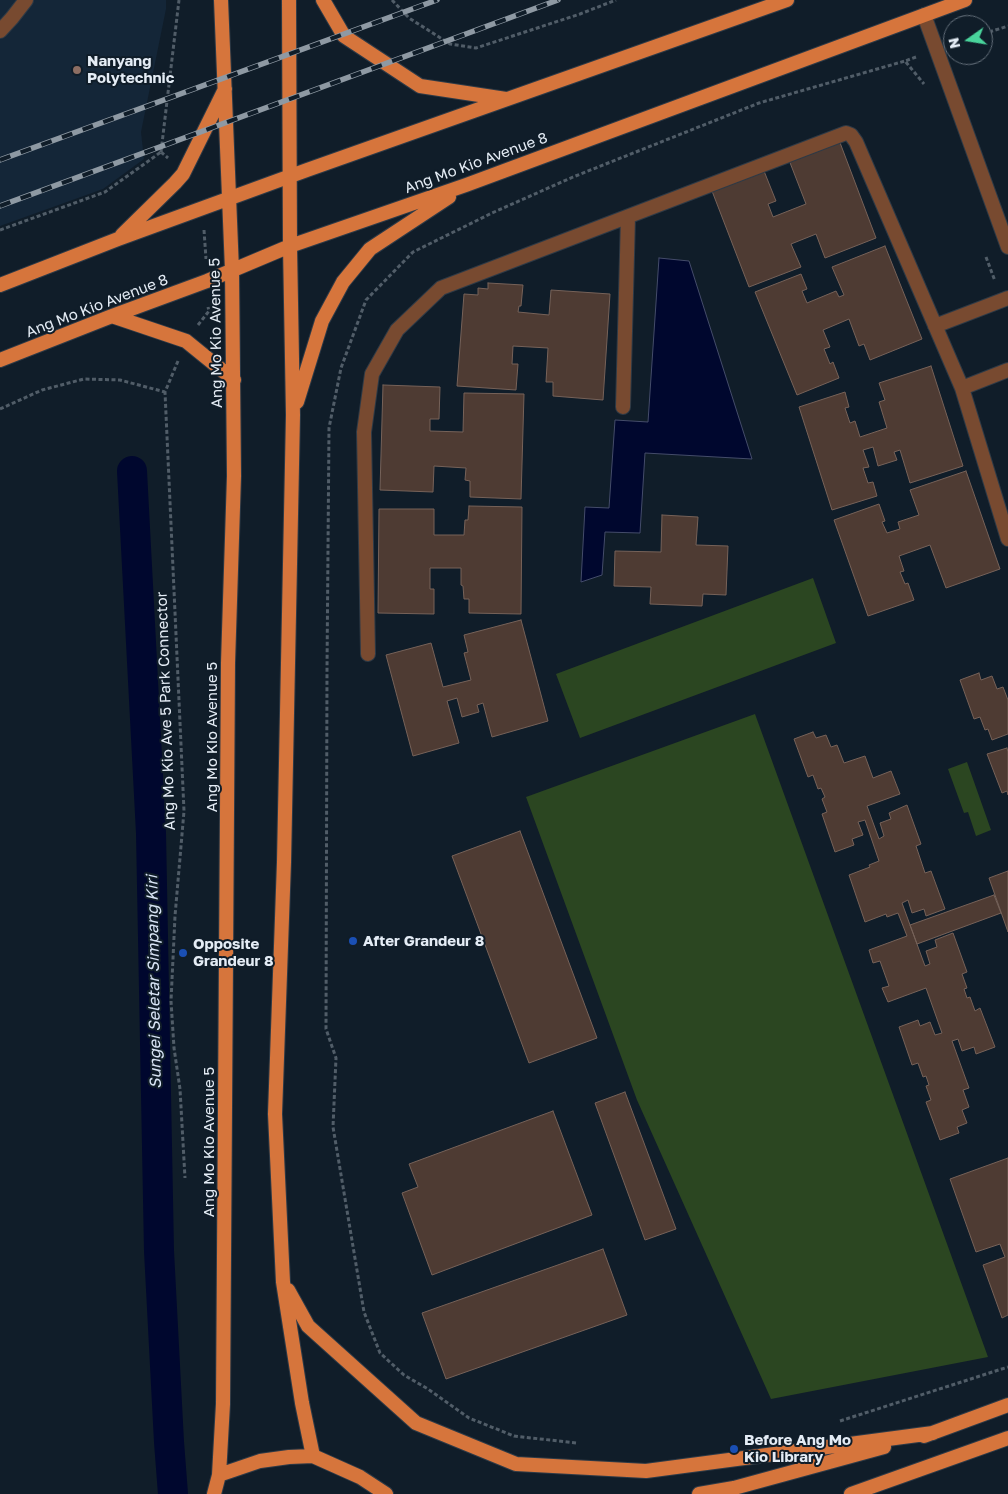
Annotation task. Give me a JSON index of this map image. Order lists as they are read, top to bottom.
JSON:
{
  "streets": {
    "main road": ["Ang Mo Kio Avenue 8", "Ang Mo Kio Avenue 5"],
    "path": ["Ang Mo Kio Ave 5 Park Connector"]
  },
  "crossings": [
    ["Ang Mo Kio Avenue 8", "Ang Mo Kio Avenue 5"]
  ],
  "water": ["Sungei Seletar Simpang Kiri"],
  "places": [
    "Nanyang Polytechnic",
    "After Grandeur 8",
    "Opposite Grandeur 8",
    "Before Ang Mo Kio Library"
  ],
  "north": "left"
}
